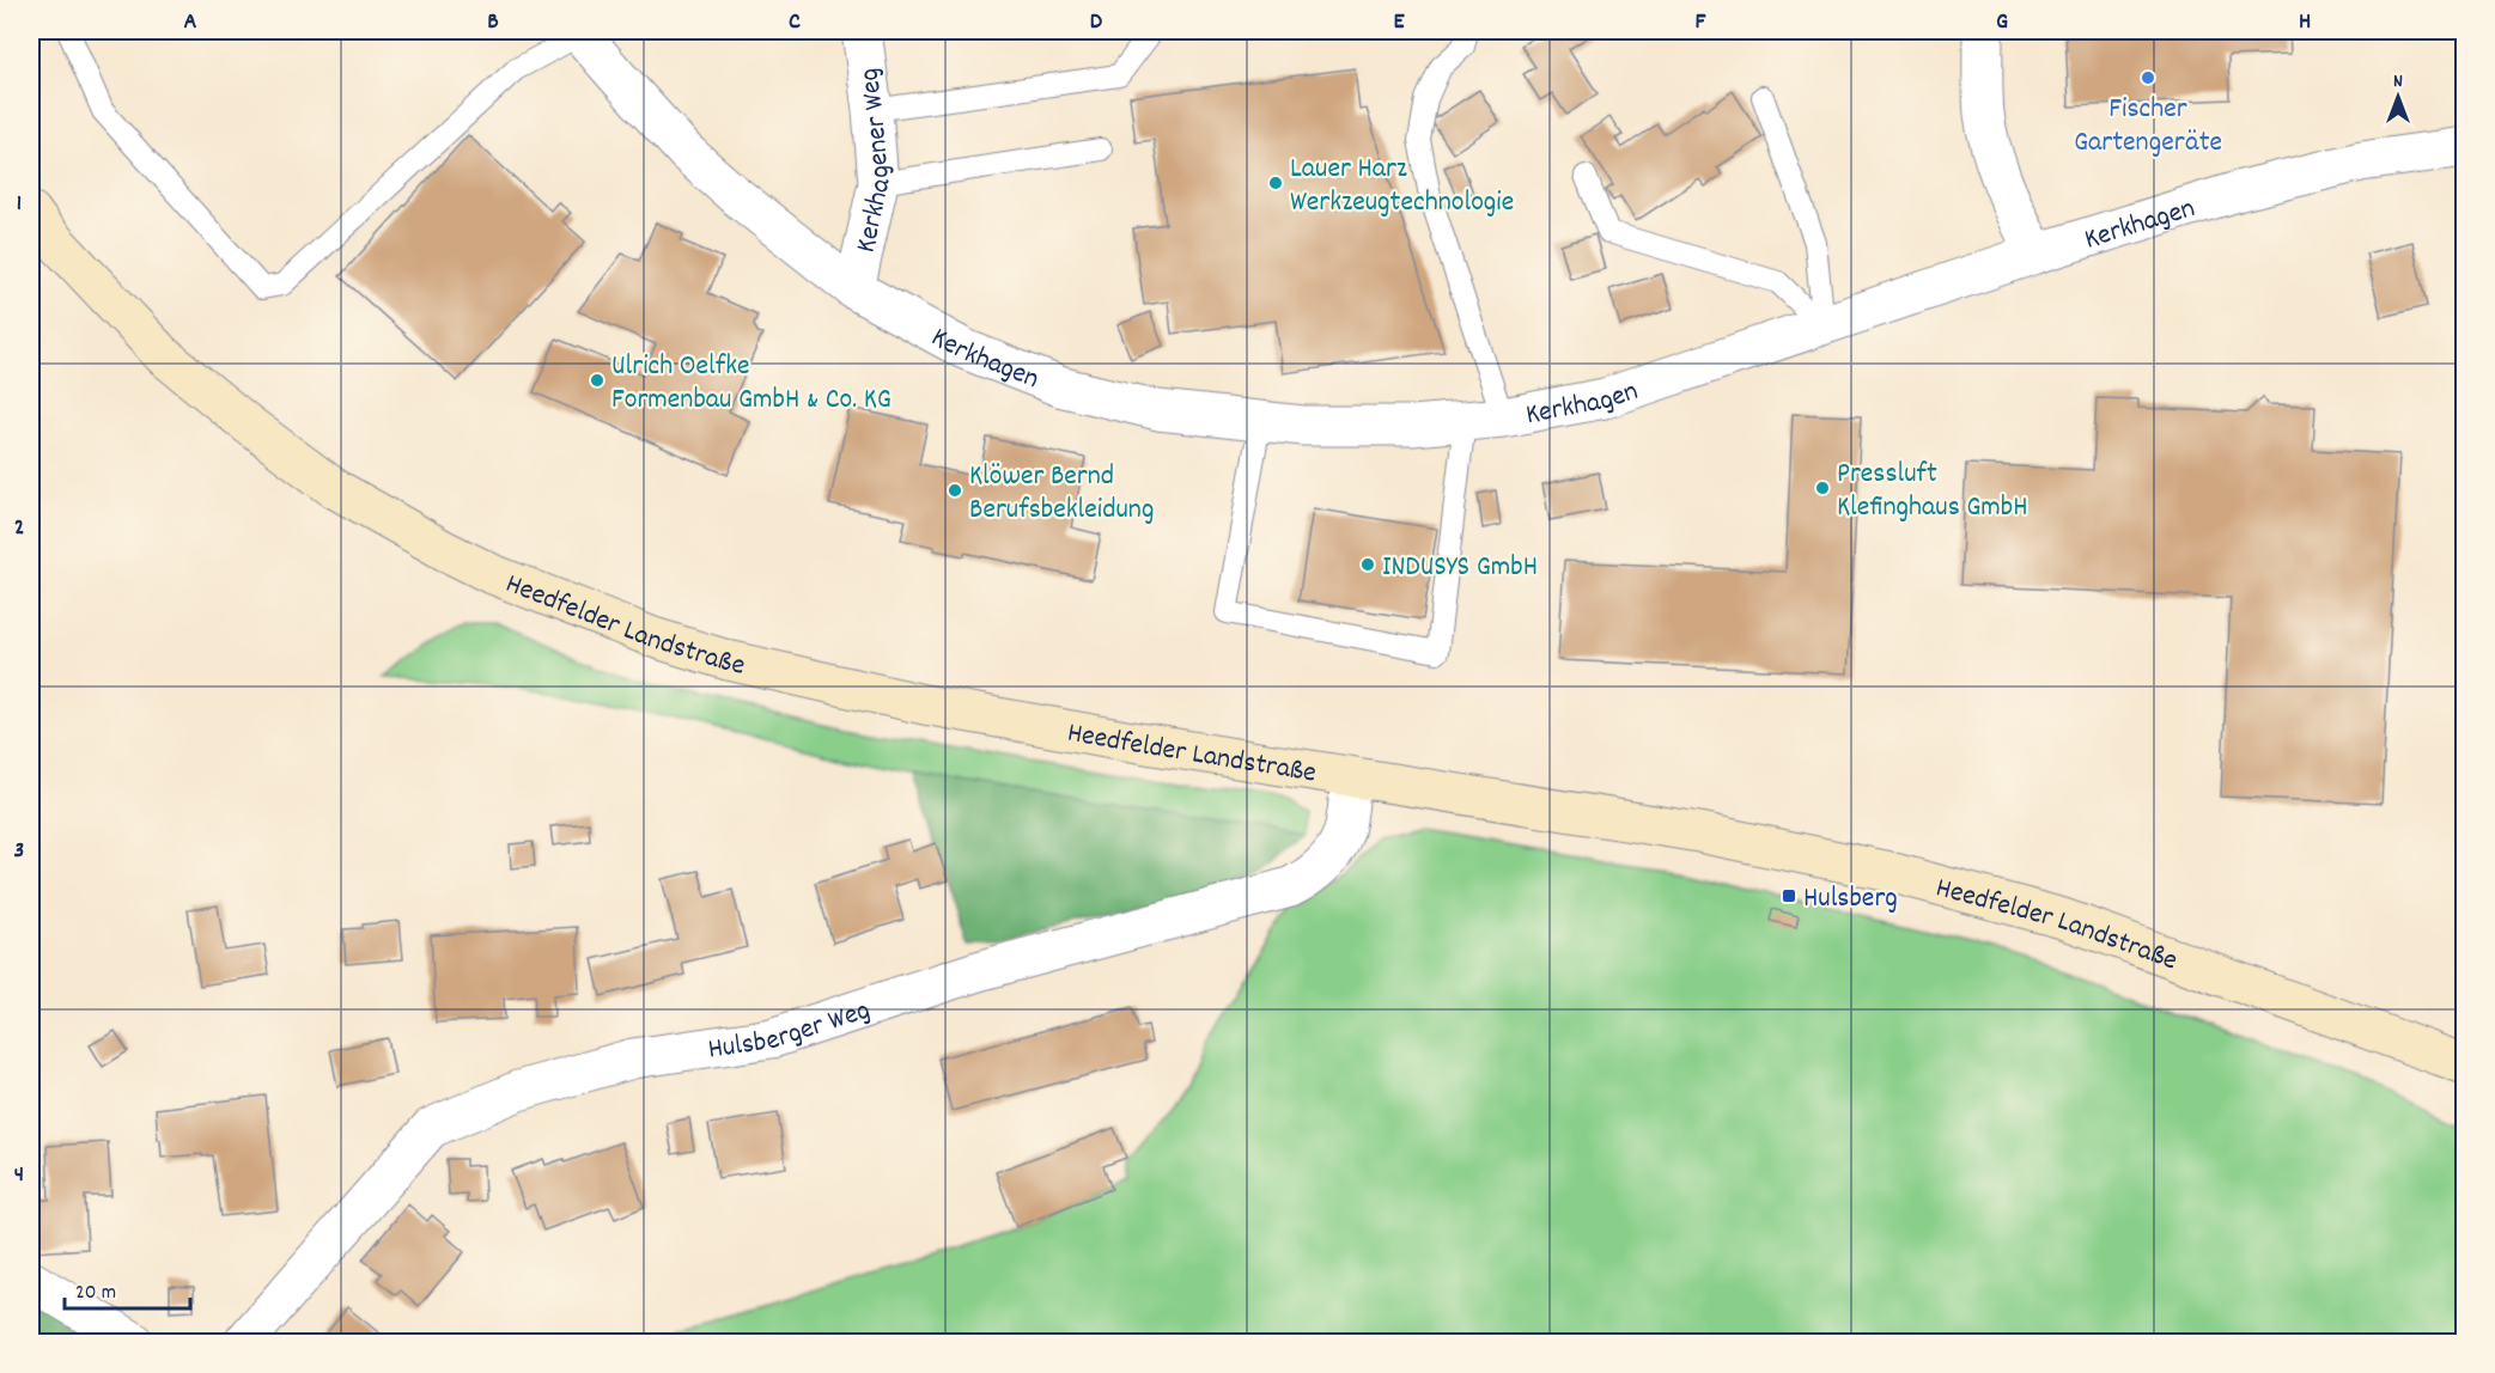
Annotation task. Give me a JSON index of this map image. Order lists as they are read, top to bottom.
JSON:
{
  "streets": {
    "main road": ["Heedfelder Landstraße"],
    "street": ["Kerkhagener Weg", "Kerkhagen", "Hulsberger Weg"]
  },
  "crossings": [
    ["Kerkhagener Weg", "Kerkhagen"],
    ["Heedfelder Landstraße", "Hulsberger Weg"]
  ],
  "places": {
    "other": [
      "Fischer Gartengeräte",
      "Lauer Harz Werkzeugtechnologie",
      "Ulrich Oelfke Formenbau GmbH & Co. KG",
      "Pressluft Klefinghaus GmbH",
      "Klöwer Bernd Berufsbekleidung",
      "INDUSYS GmbH"
    ],
    "transit": ["Hulsberg"]
  },
  "scale_bar": "20 m",
  "north": "top",
  "grid": {
    "columns": [
      "A",
      "B",
      "C",
      "D",
      "E",
      "F",
      "G",
      "H"
    ],
    "rows": [
      "1",
      "2",
      "3",
      "4"
    ]
  }
}
